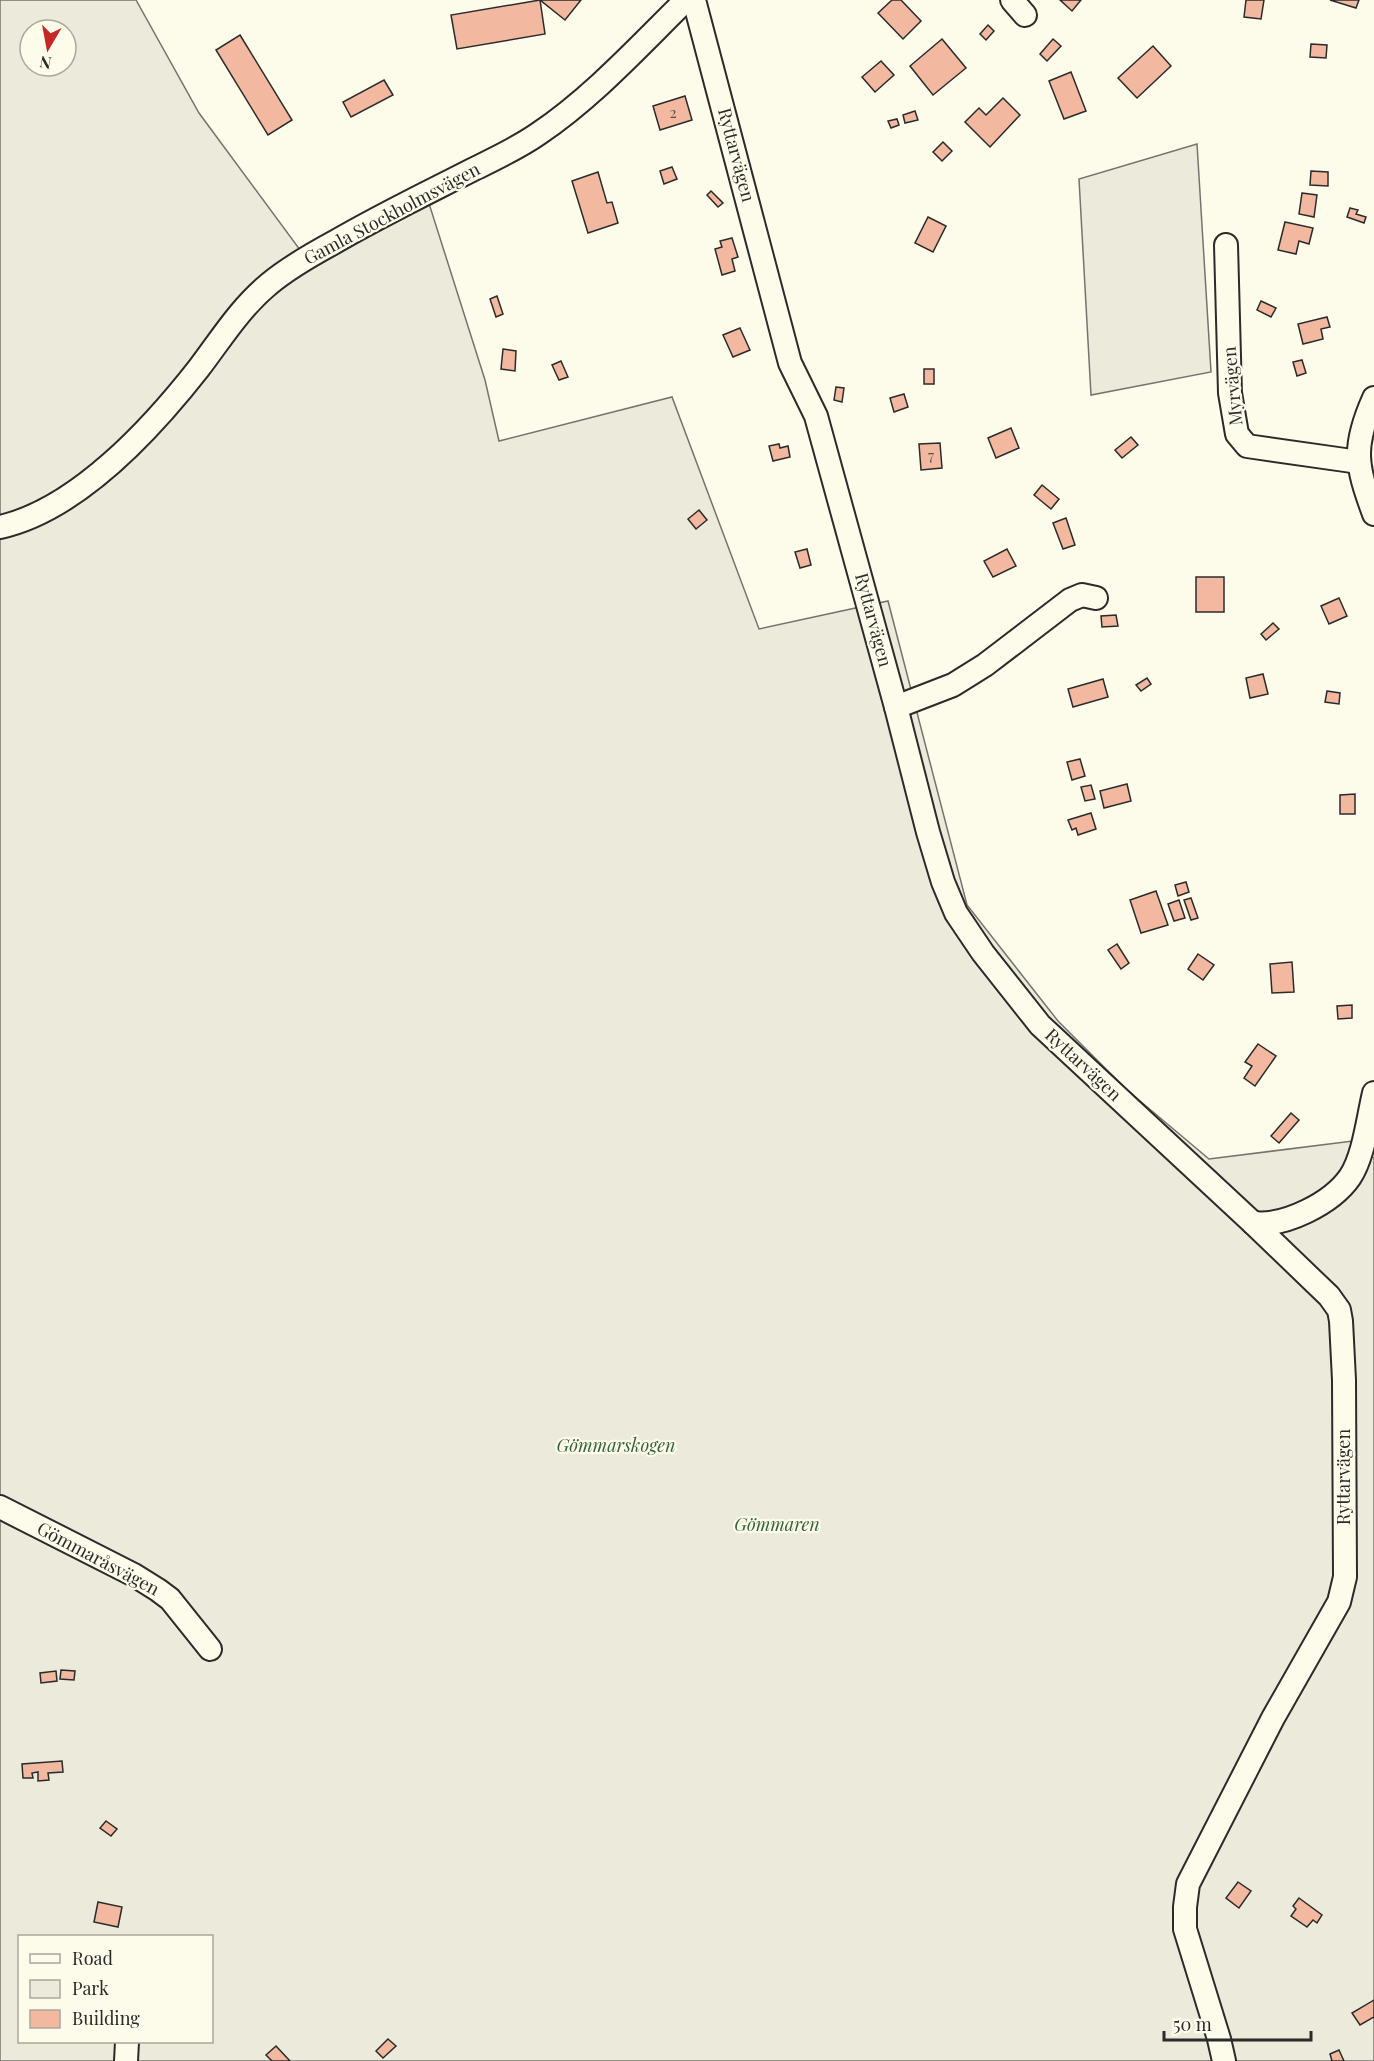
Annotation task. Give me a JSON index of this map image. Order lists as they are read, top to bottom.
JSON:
{
  "streets": {
    "street": [
      "Ryttarvägen",
      "Gamla Stockholmsvägen",
      "Myrvägen",
      "Gömmaråsvägen"
    ]
  },
  "parks": ["Gömmarskogen", "Gömmaren"],
  "house_numbers": ["2", "7"],
  "legend": ["Road", "Park", "Building"],
  "scale_bar": "50 m",
  "north": "bottom"
}
